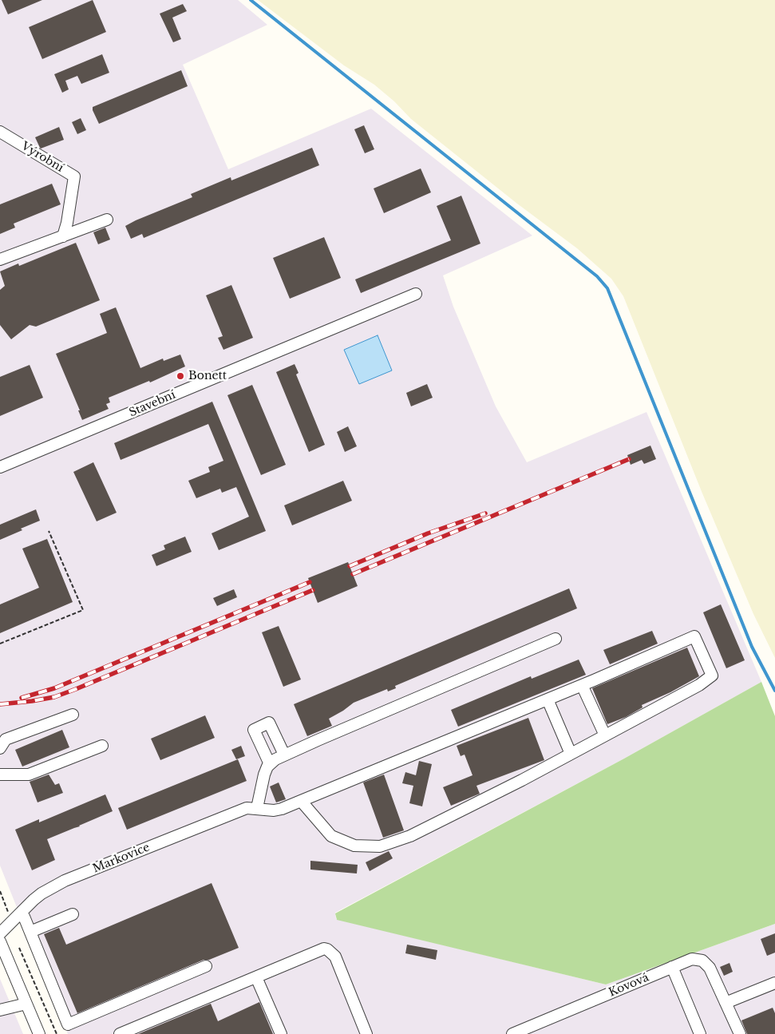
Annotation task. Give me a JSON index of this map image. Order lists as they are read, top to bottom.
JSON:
{
  "streets": {
    "street": [
      "Výrobní",
      "Stavební",
      "Markovice",
      "Kovová"
    ]
  },
  "places": ["Bonett"]
}
